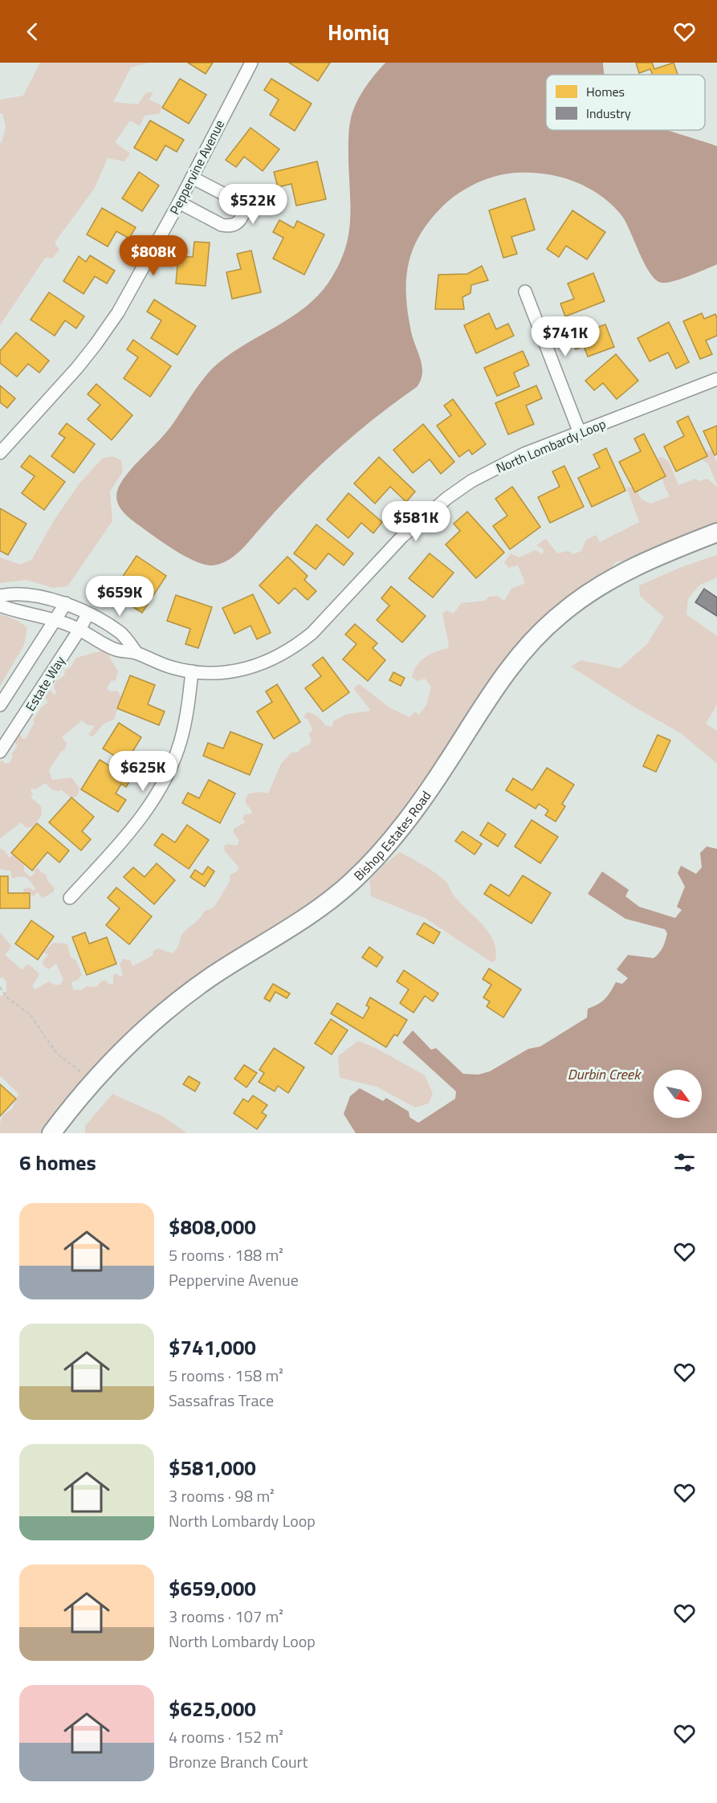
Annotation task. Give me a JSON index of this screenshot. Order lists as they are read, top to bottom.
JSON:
{
  "streets": {
    "street": [
      "Peppervine Avenue",
      "North Lombardy Loop",
      "Estate Way",
      "Bishop Estates Road"
    ]
  },
  "crossings": [
    ["North Lombardy Loop", "Estate Way"]
  ],
  "water": ["Durbin Creek"],
  "legend": ["Homes", "Industry"],
  "north": "bottom right",
  "page": {
    "header": "Homiq",
    "price": [
      "$522K",
      "$808K",
      "$741K",
      "$581K",
      "$659K",
      "$625K"
    ],
    "heading": "6 homes",
    "list": [
      {
        "name": "$808,000",
        "note": "5 rooms · 188 m² · Peppervine Avenue"
      },
      {
        "name": "$741,000",
        "note": "5 rooms · 158 m² · Sassafras Trace"
      },
      {
        "name": "$581,000",
        "note": "3 rooms · 98 m² · North Lombardy Loop"
      },
      {
        "name": "$659,000",
        "note": "3 rooms · 107 m² · North Lombardy Loop"
      },
      {
        "name": "$625,000",
        "note": "4 rooms · 152 m² · Bronze Branch Court"
      }
    ]
  }
}
